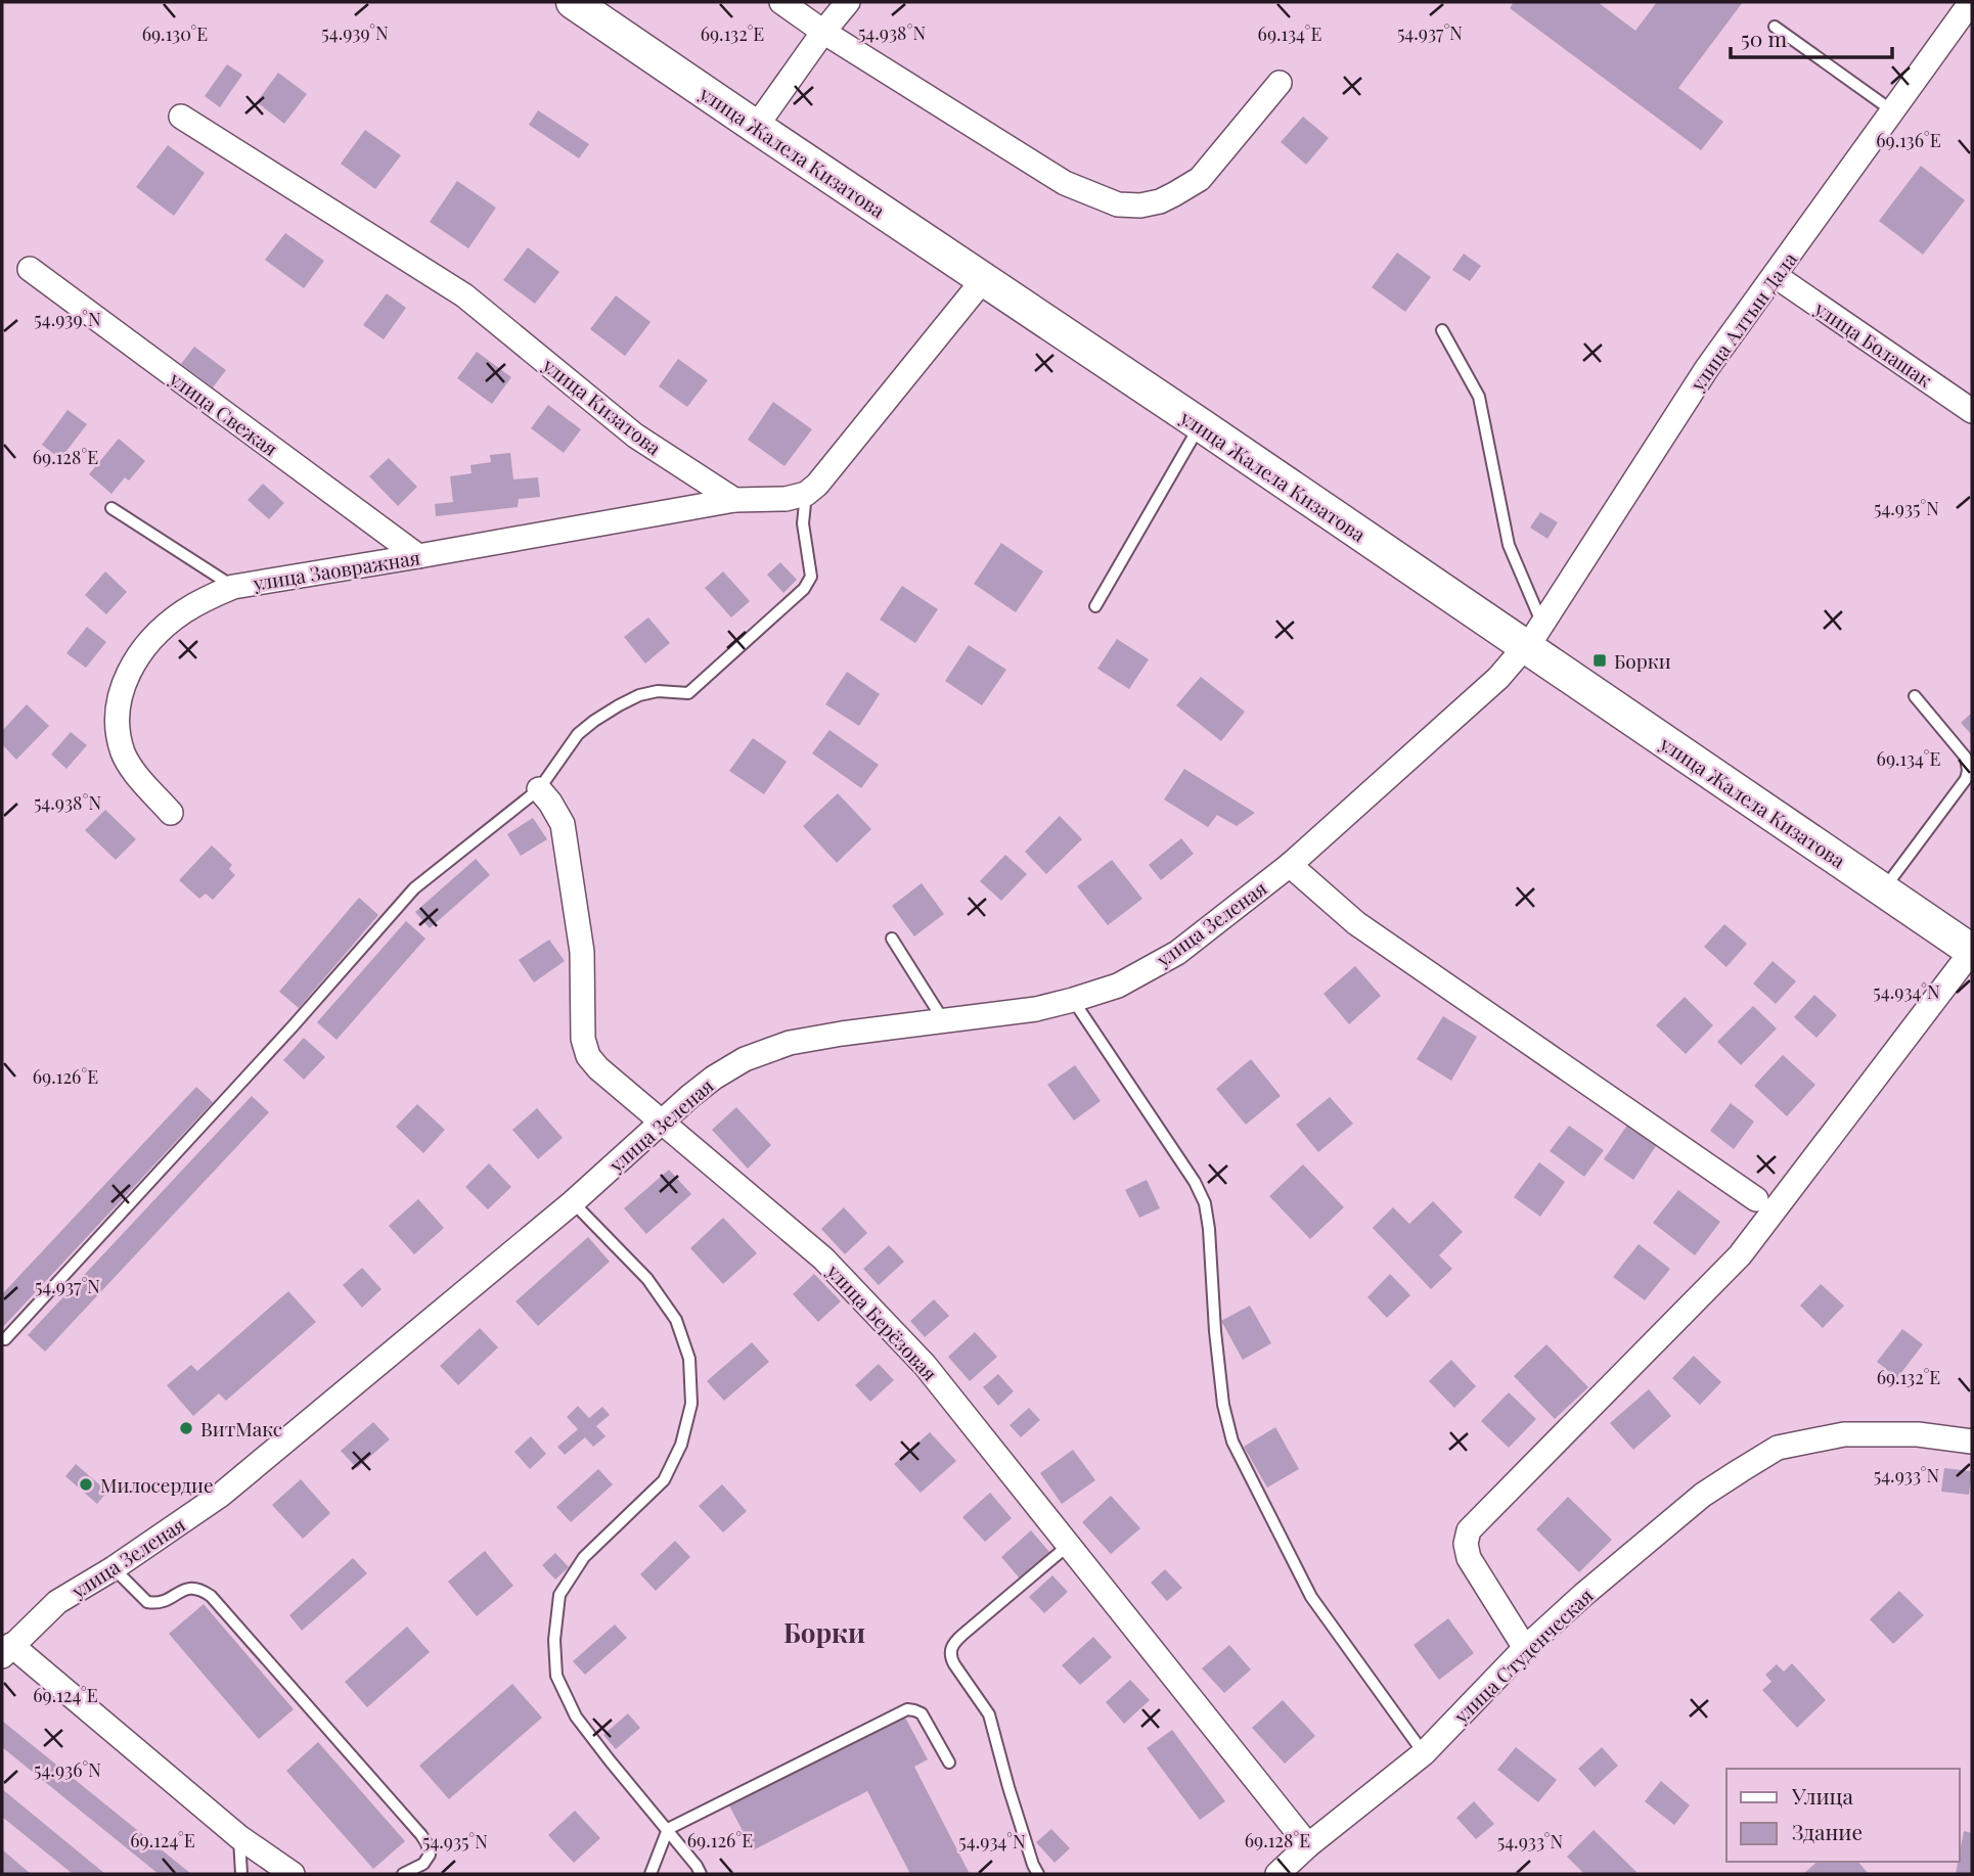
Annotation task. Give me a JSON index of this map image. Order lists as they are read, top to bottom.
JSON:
{
  "streets": {
    "main road": ["улица Жалела Кизатова"],
    "street": [
      "улица Алтын Дала",
      "улица Болашак",
      "улица Кизатова",
      "улица Свежая",
      "улица Заовражная",
      "улица Зеленая",
      "улица Берёзовая",
      "улица Студенческая"
    ]
  },
  "crossings": [
    ["улица Жалела Кизатова", "улица Алтын Дала"],
    ["улица Жалела Кизатова", "улица Зеленая"],
    ["улица Алтын Дала", "улица Болашак"],
    ["улица Алтын Дала", "улица Зеленая"],
    ["улица Кизатова", "улица Заовражная"],
    ["улица Свежая", "улица Заовражная"],
    ["улица Зеленая", "улица Берёзовая"],
    ["улица Берёзовая", "улица Студенческая"]
  ],
  "districts": ["Борки"],
  "places": {
    "transit": ["Борки"],
    "other": ["ВитМакс", "Милосердие"]
  },
  "legend": ["Улица", "Здание"],
  "scale_bar": "50 m",
  "coordinates": [
    "54.939°N",
    "54.938°N",
    "54.937°N",
    "69.130°E",
    "69.134°E",
    "69.132°E",
    "69.136°E",
    "69.128°E",
    "54.935°N",
    "54.934°N",
    "69.126°E",
    "54.933°N",
    "69.124°E",
    "54.936°N"
  ]
}
